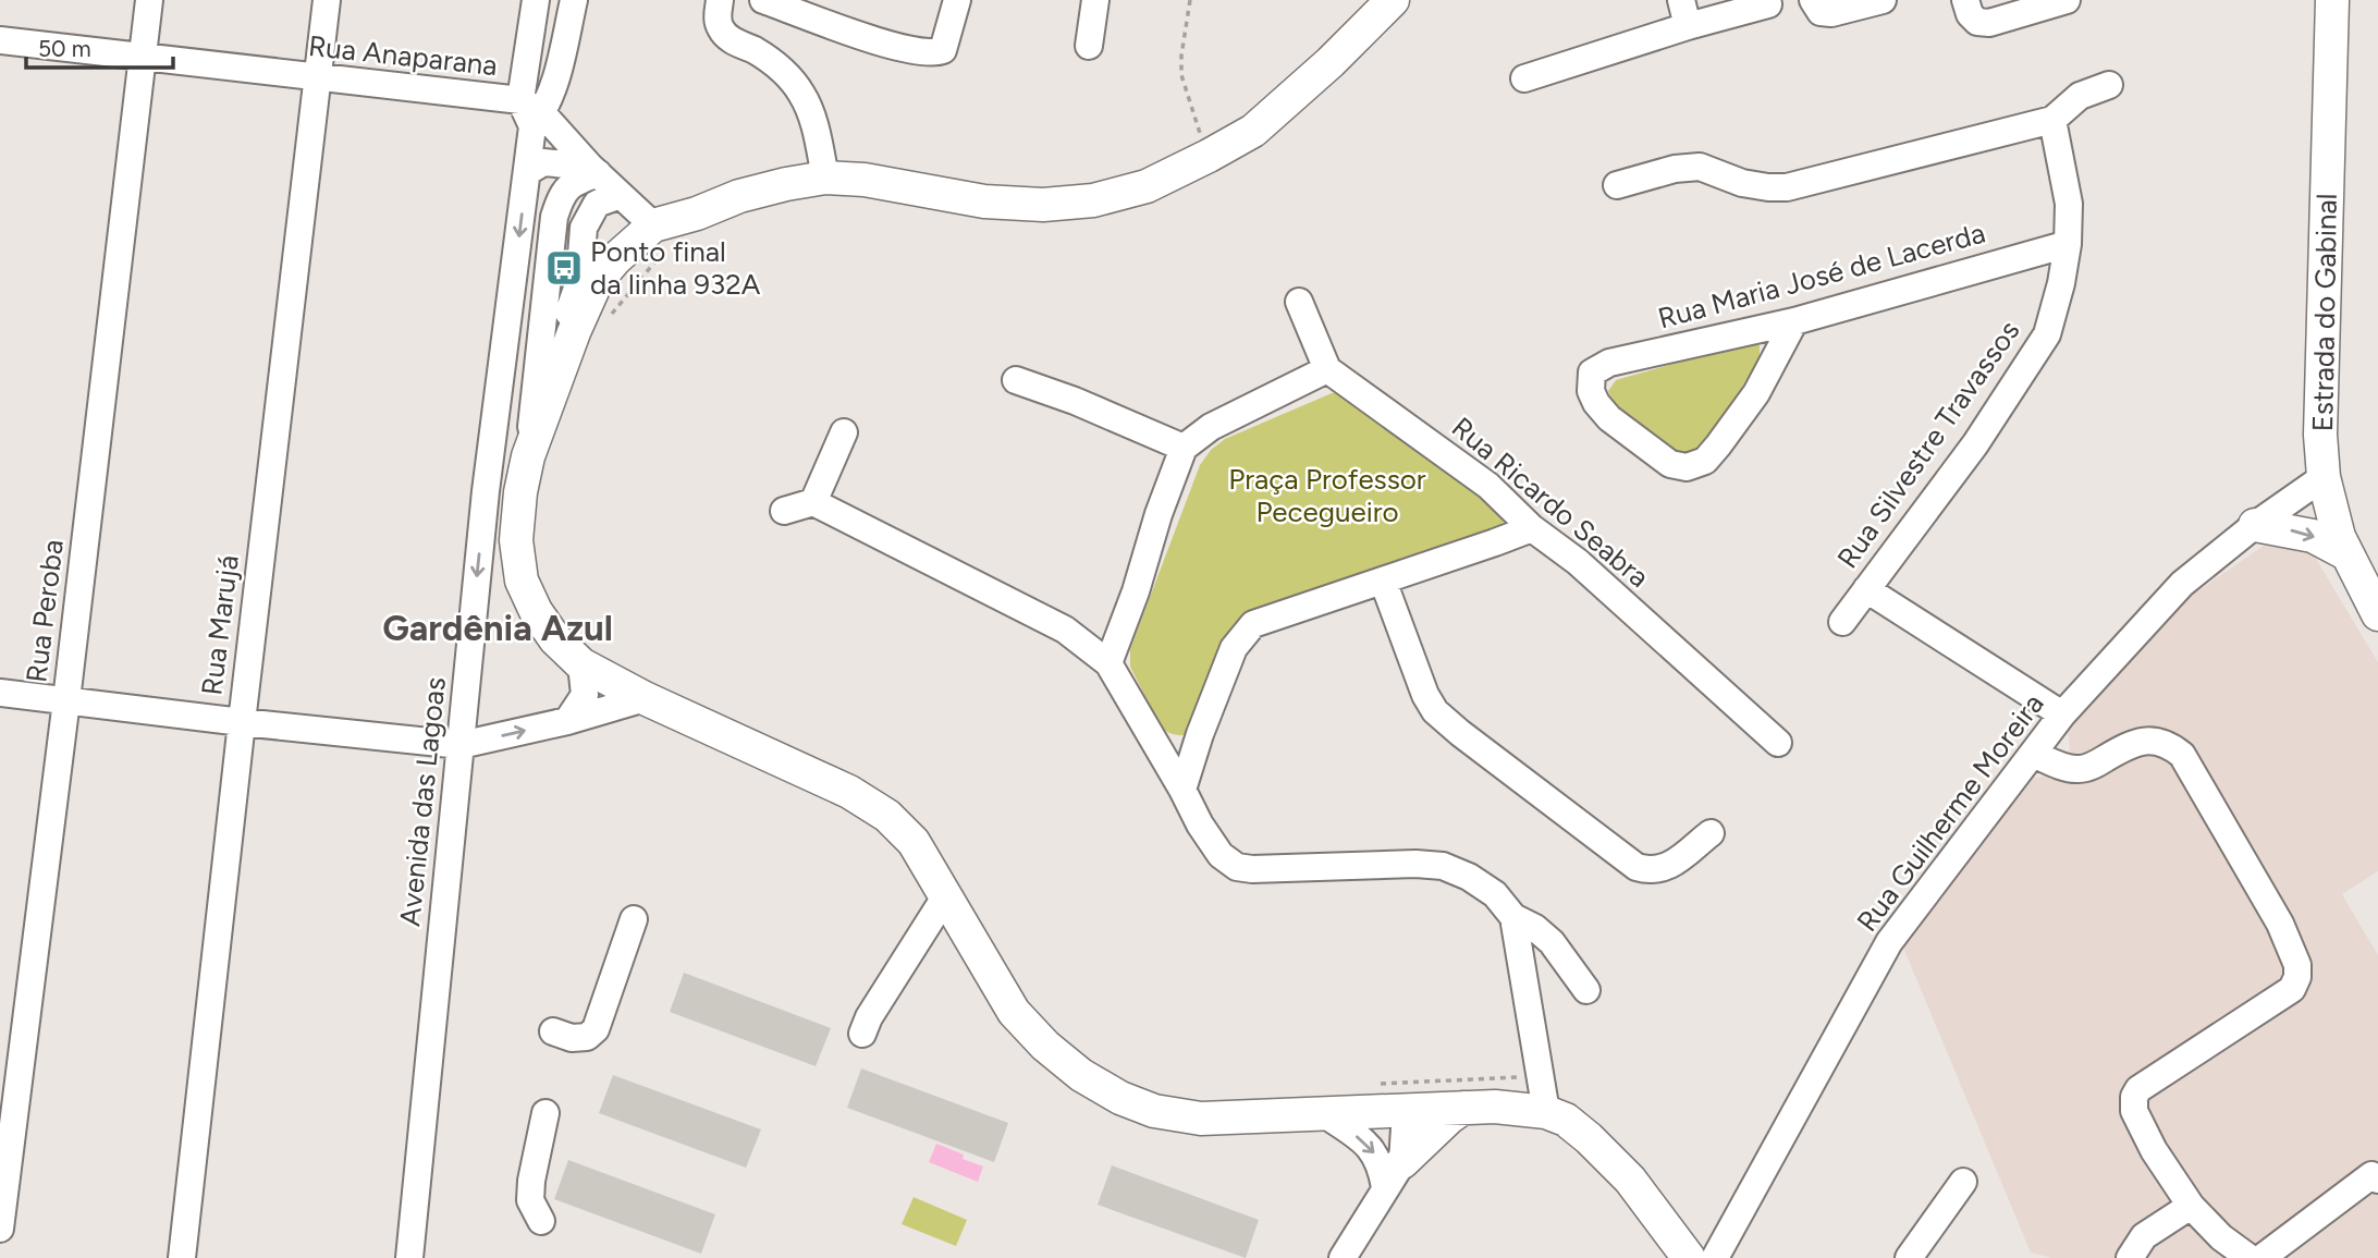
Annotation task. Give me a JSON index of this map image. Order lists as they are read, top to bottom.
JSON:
{
  "streets": {
    "main road": ["Estrada do Gabinal"],
    "street": [
      "Rua Anaparana",
      "Rua Maria José de Lacerda",
      "Rua Silvestre Travassos",
      "Rua Ricardo Seabra",
      "Rua Peroba",
      "Rua Marujá",
      "Avenida das Lagoas",
      "Rua Guilherme Moreira"
    ]
  },
  "crossings": [
    ["Rua Anaparana", "Rua Peroba"],
    ["Rua Anaparana", "Rua Marujá"],
    ["Rua Anaparana", "Avenida das Lagoas"],
    ["Rua Maria José de Lacerda", "Rua Silvestre Travassos"],
    ["Estrada do Gabinal", "Rua Guilherme Moreira"]
  ],
  "districts": ["Gardênia Azul"],
  "parks": ["Praça Professor Pecegueiro"],
  "places": {
    "bus stop": ["Ponto final da linha 932A"]
  },
  "scale_bar": "50 m"
}
